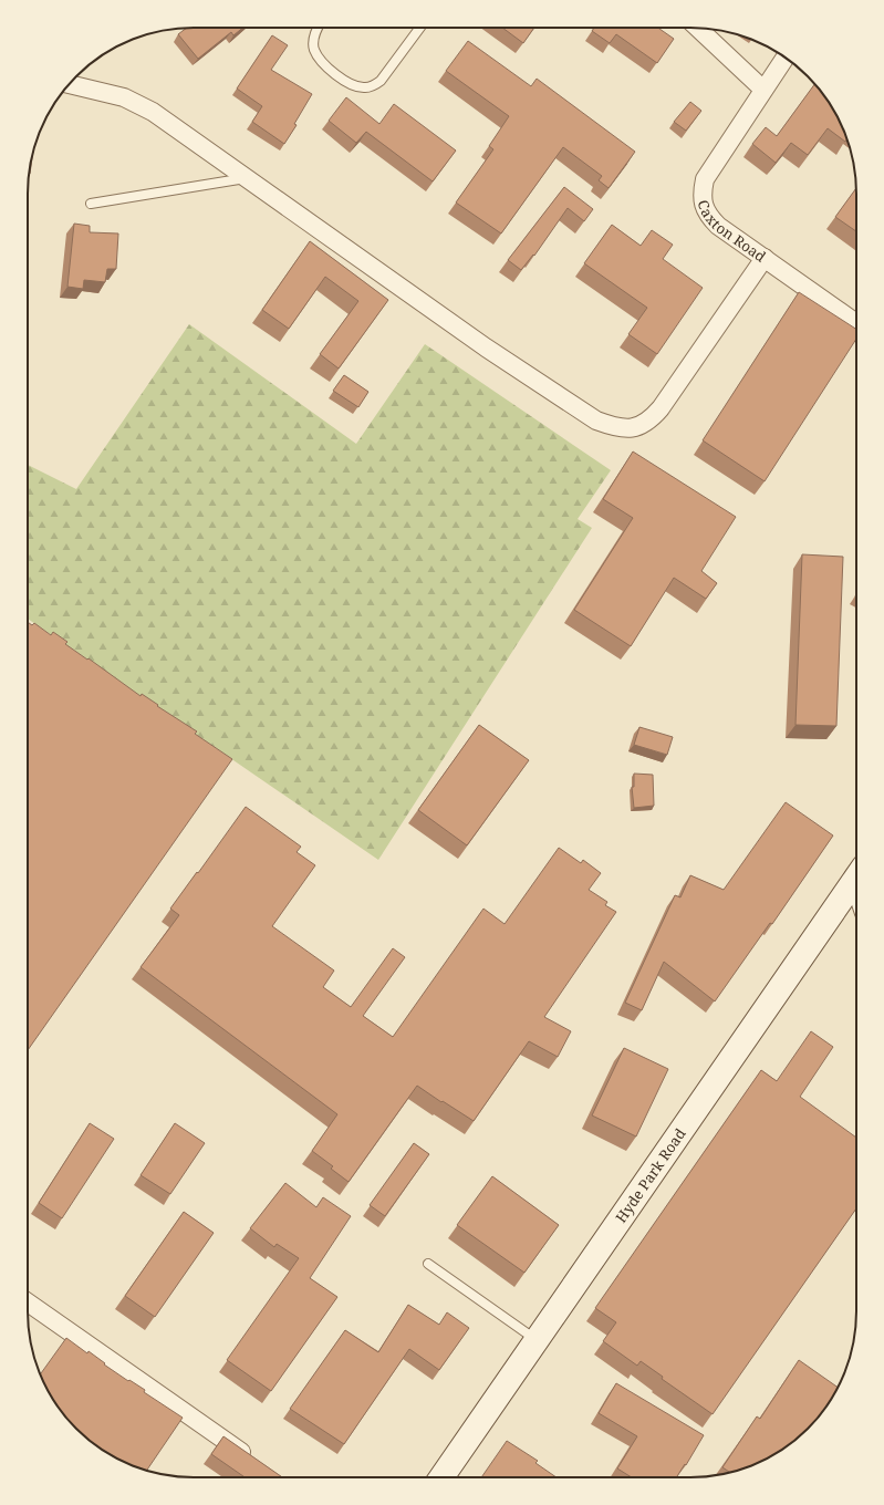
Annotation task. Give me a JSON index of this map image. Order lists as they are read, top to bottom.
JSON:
{
  "streets": {
    "street": ["Caxton Road", "Hyde Park Road"]
  }
}
